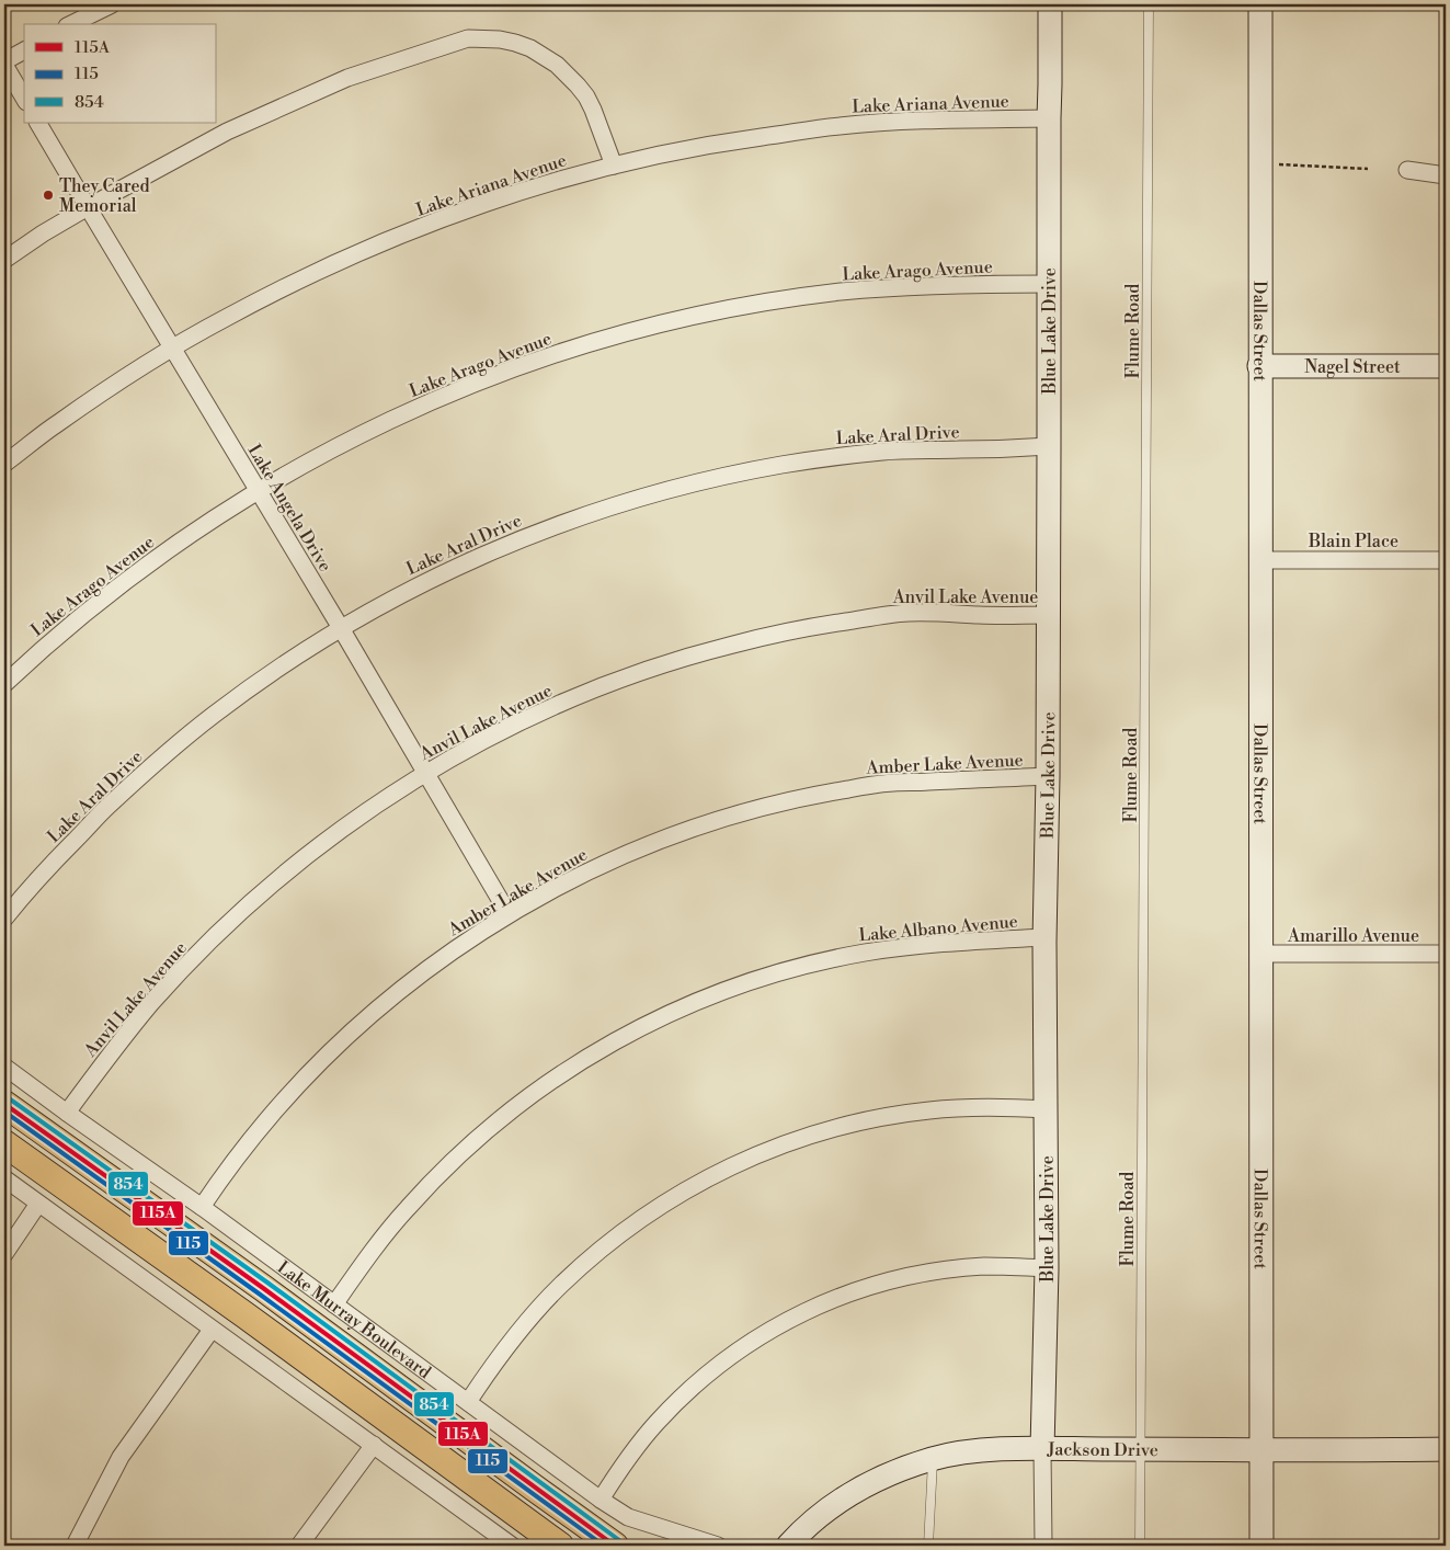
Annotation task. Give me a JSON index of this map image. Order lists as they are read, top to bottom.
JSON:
{
  "streets": {
    "main road": ["Lake Murray Boulevard"],
    "street": [
      "Lake Ariana Avenue",
      "Lake Arago Avenue",
      "Blue Lake Drive",
      "Dallas Street",
      "Nagel Street",
      "Lake Aral Drive",
      "Lake Angela Drive",
      "Blain Place",
      "Anvil Lake Avenue",
      "Amber Lake Avenue",
      "Lake Albano Avenue",
      "Amarillo Avenue",
      "Jackson Drive"
    ],
    "lane": ["Flume Road"]
  },
  "crossings": [
    ["Lake Ariana Avenue", "Blue Lake Drive"],
    ["Lake Ariana Avenue", "Lake Angela Drive"],
    ["Lake Arago Avenue", "Blue Lake Drive"],
    ["Lake Arago Avenue", "Lake Angela Drive"],
    ["Blue Lake Drive", "Lake Aral Drive"],
    ["Blue Lake Drive", "Anvil Lake Avenue"],
    ["Blue Lake Drive", "Amber Lake Avenue"],
    ["Blue Lake Drive", "Lake Albano Avenue"],
    ["Blue Lake Drive", "Jackson Drive"],
    ["Flume Road", "Jackson Drive"],
    ["Dallas Street", "Nagel Street"],
    ["Dallas Street", "Blain Place"],
    ["Dallas Street", "Amarillo Avenue"],
    ["Dallas Street", "Jackson Drive"],
    ["Lake Aral Drive", "Lake Angela Drive"],
    ["Lake Angela Drive", "Anvil Lake Avenue"],
    ["Lake Angela Drive", "Amber Lake Avenue"],
    ["Anvil Lake Avenue", "Lake Murray Boulevard"],
    ["Amber Lake Avenue", "Lake Murray Boulevard"],
    ["Lake Albano Avenue", "Lake Murray Boulevard"]
  ],
  "places": ["They Cared Memorial"],
  "lines": ["transit line 854", "transit line 115A", "transit line 115"],
  "legend": ["115A", "115", "854"]
}
